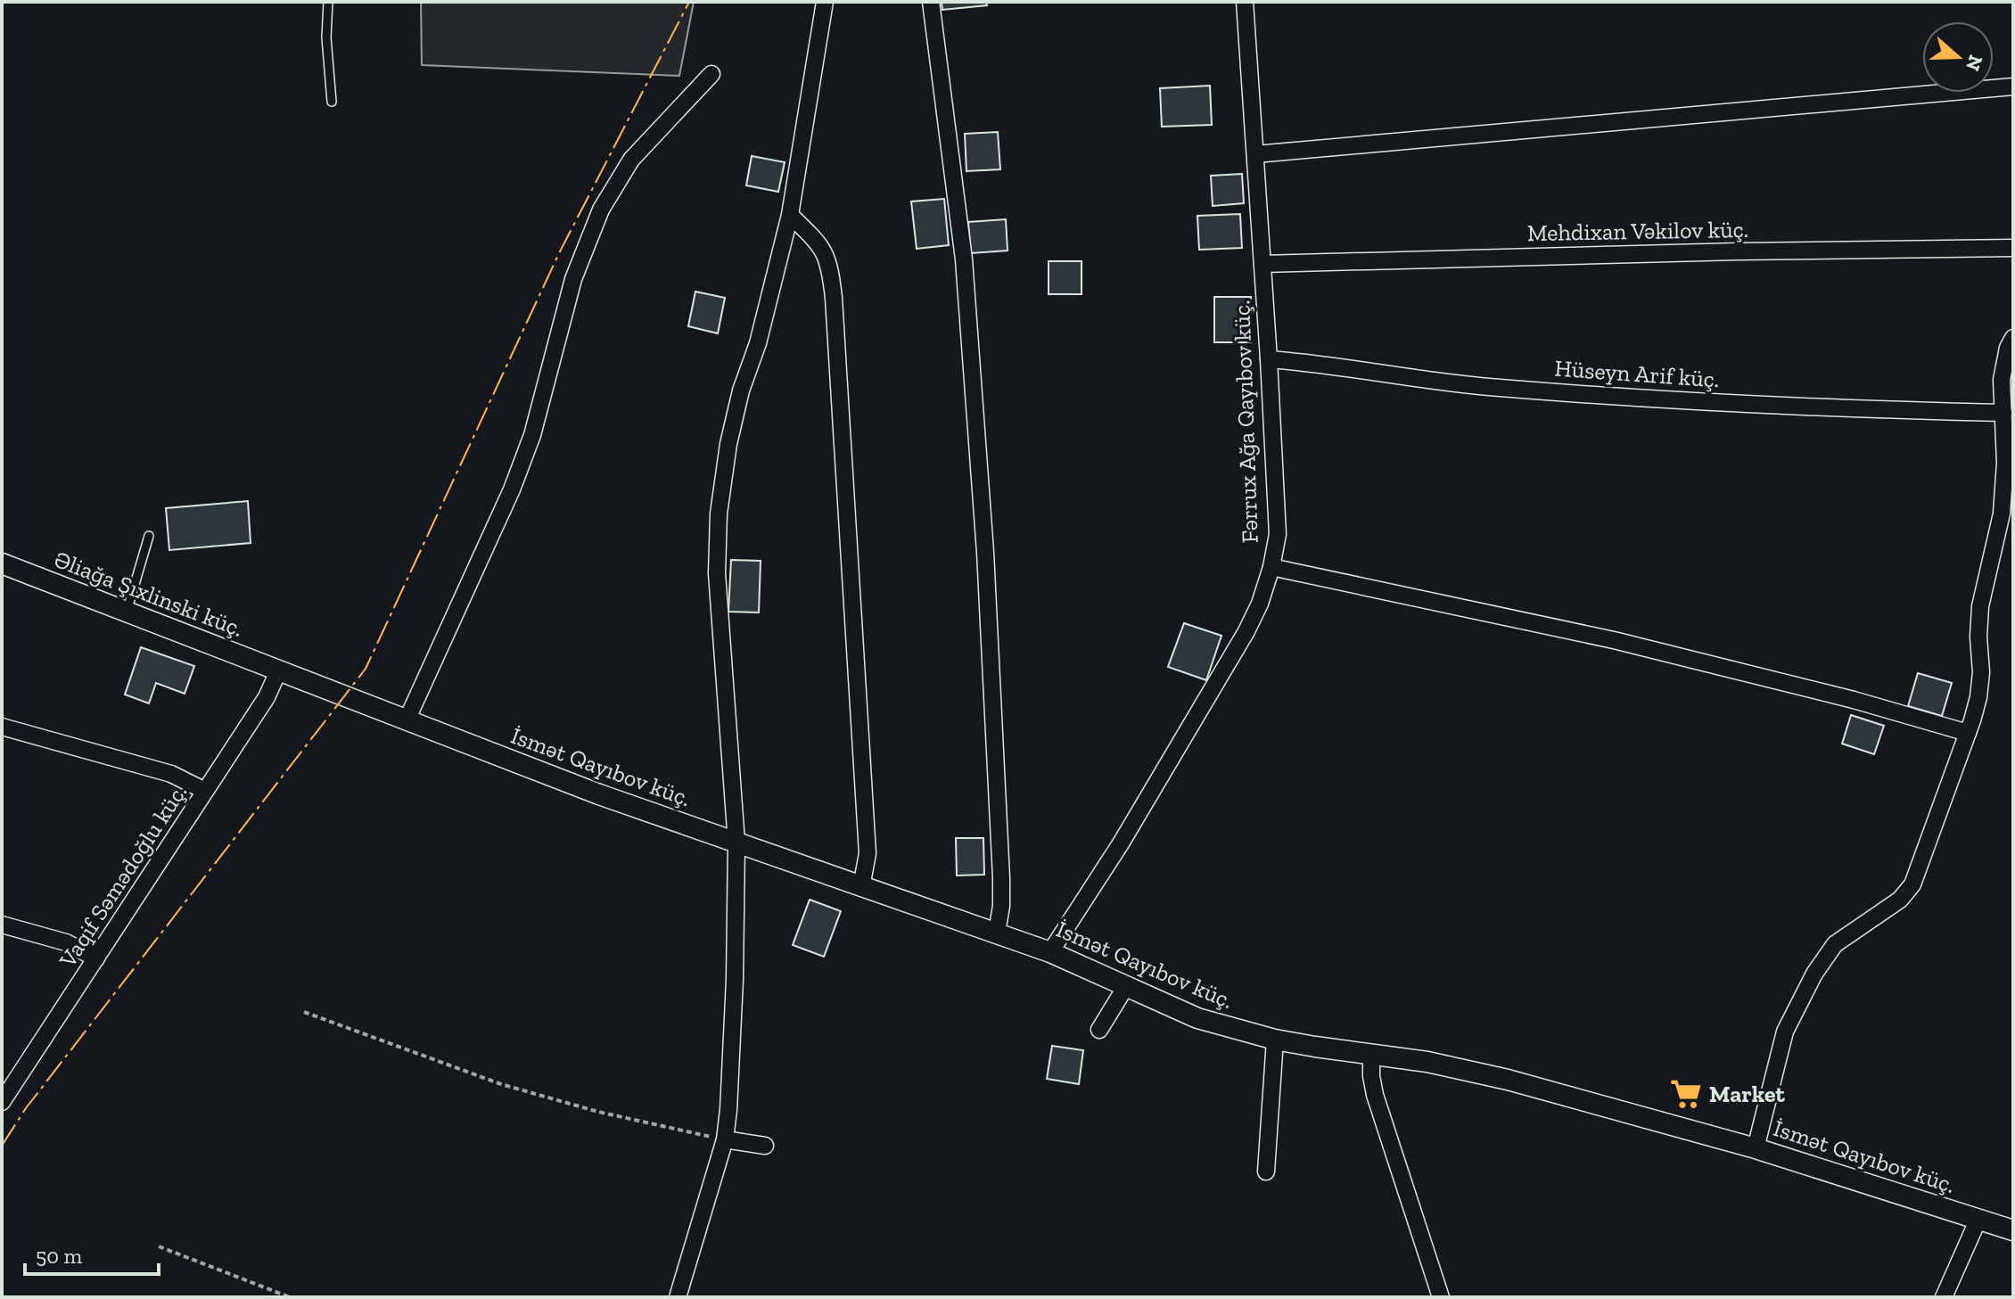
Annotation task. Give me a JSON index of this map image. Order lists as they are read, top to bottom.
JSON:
{
  "streets": {
    "street": [
      "Mehdixan Vəkilov küç.",
      "Hüseyn Arif küç.",
      "Fərrux Ağa Qayıbov küç.",
      "Əliağa Şıxlinski küç.",
      "İsmət Qayıbov küç.",
      "Vaqif Səmədoğlu küç."
    ]
  },
  "crossings": [
    ["Mehdixan Vəkilov küç.", "Fərrux Ağa Qayıbov küç."],
    ["Hüseyn Arif küç.", "Fərrux Ağa Qayıbov küç."],
    ["Fərrux Ağa Qayıbov küç.", "İsmət Qayıbov küç."],
    ["Əliağa Şıxlinski küç.", "İsmət Qayıbov küç."],
    ["Əliağa Şıxlinski küç.", "Vaqif Səmədoğlu küç."],
    ["İsmət Qayıbov küç.", "Vaqif Səmədoğlu küç."]
  ],
  "places": {
    "supermarket": ["Market"]
  },
  "scale_bar": "50 m",
  "north": "right"
}
